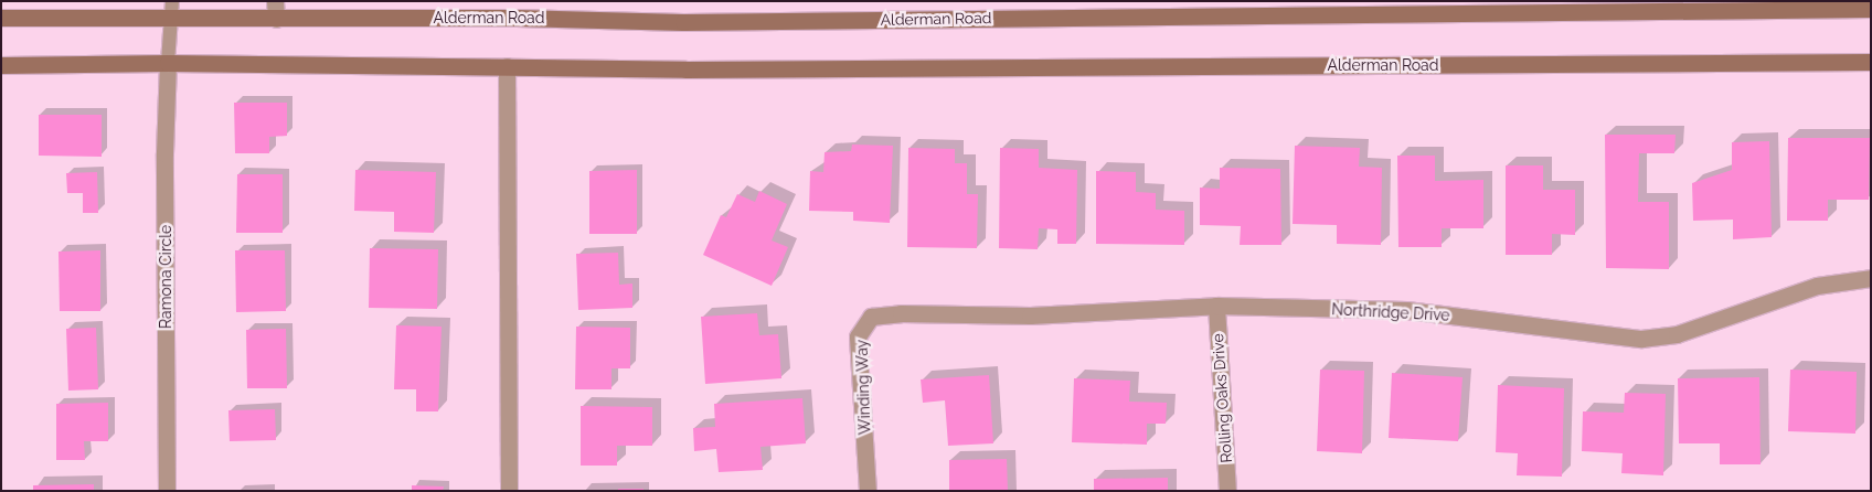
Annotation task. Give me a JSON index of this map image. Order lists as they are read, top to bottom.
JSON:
{
  "streets": {
    "main road": ["Alderman Road"],
    "street": [
      "Ramona Circle",
      "Northridge Drive",
      "Winding Way",
      "Rolling Oaks Drive"
    ]
  },
  "crossings": [
    ["Alderman Road", "Ramona Circle"],
    ["Northridge Drive", "Winding Way"],
    ["Northridge Drive", "Rolling Oaks Drive"]
  ]
}
